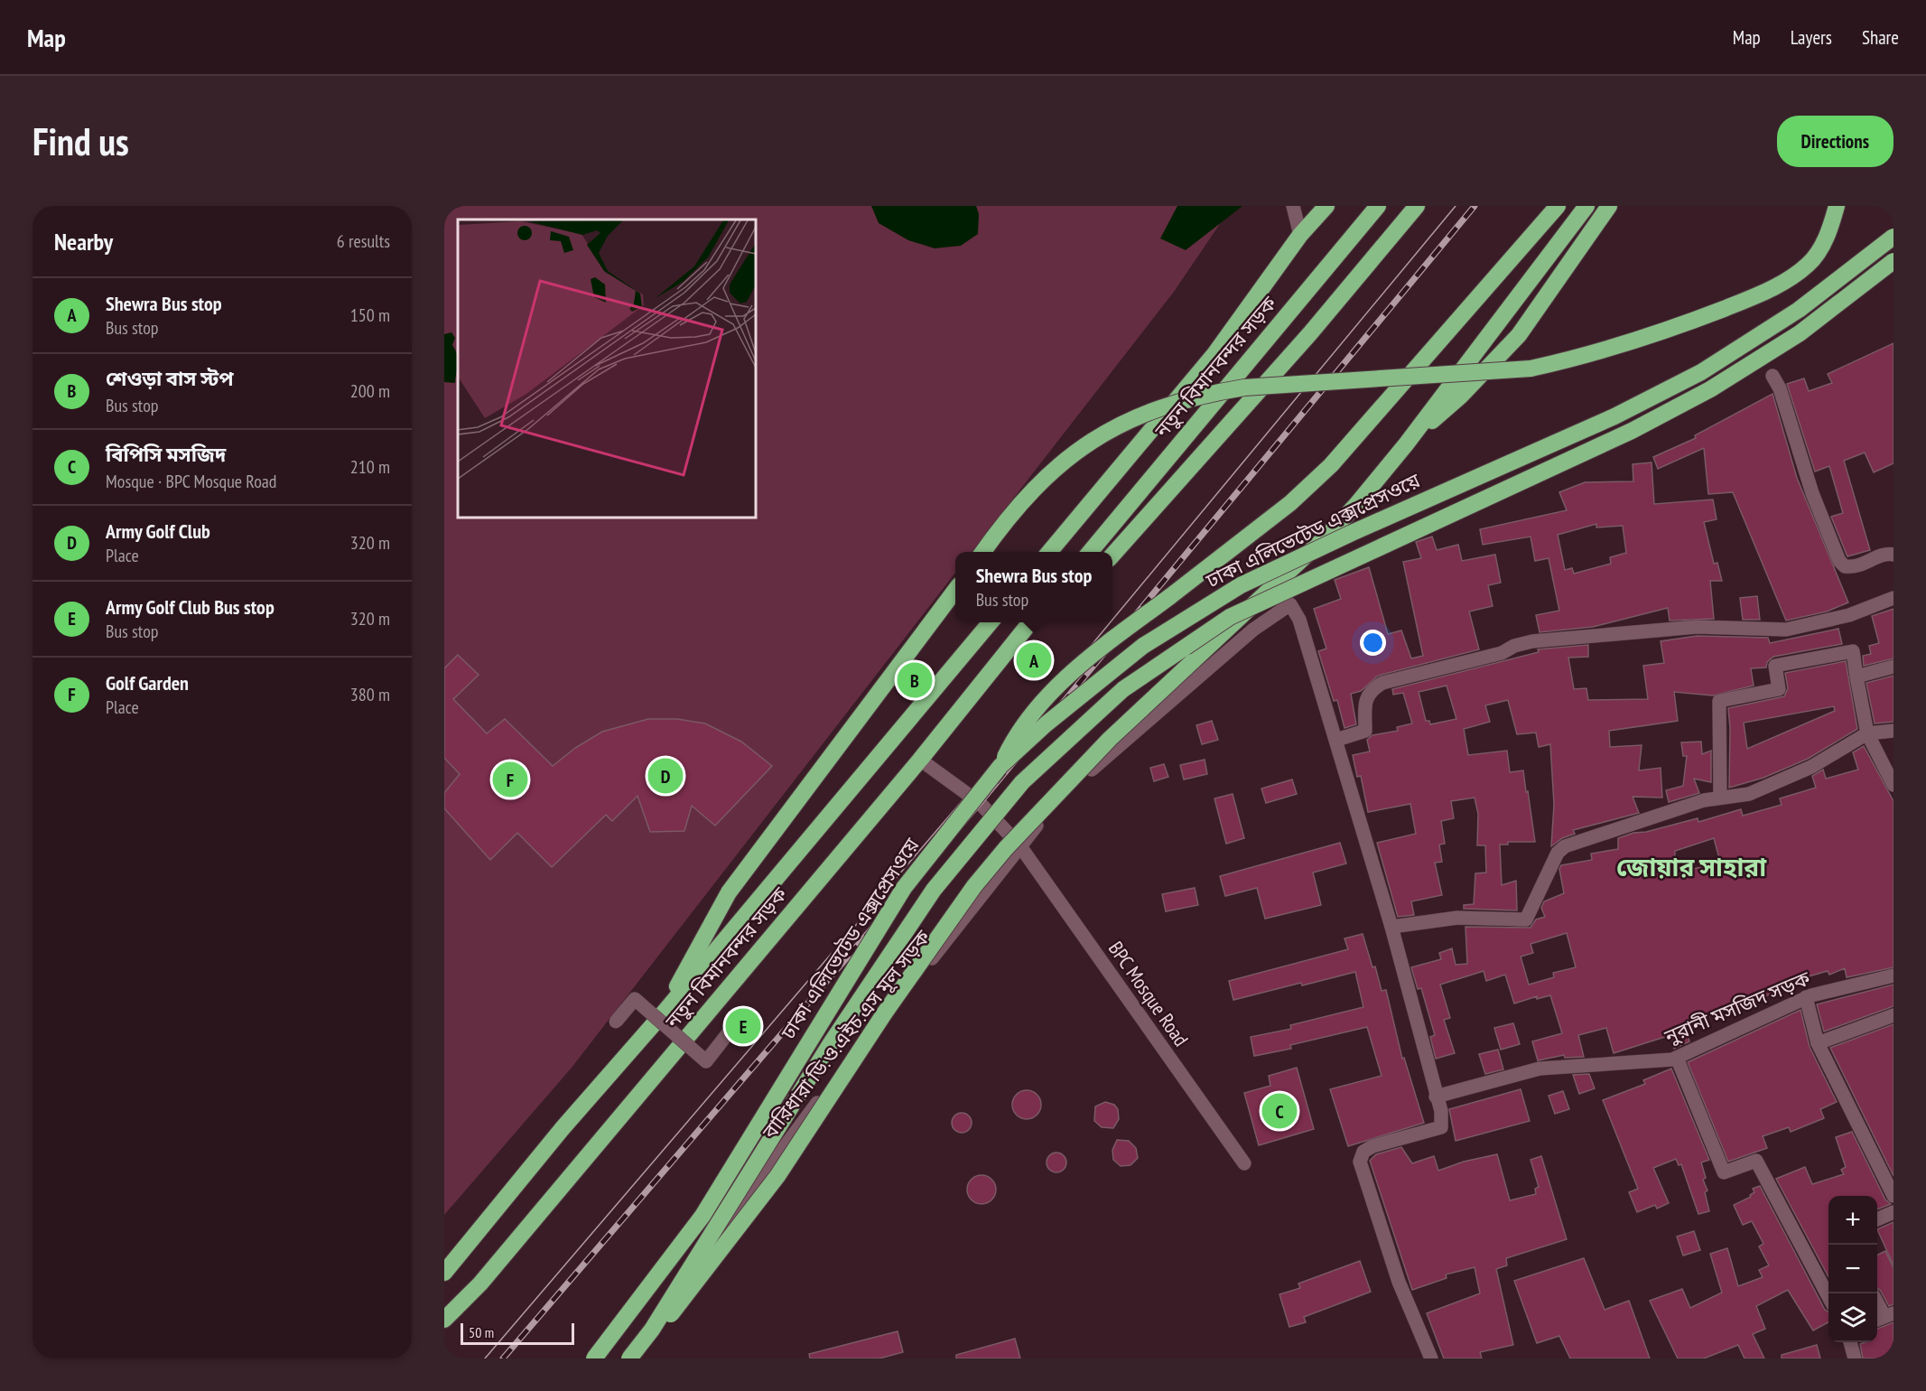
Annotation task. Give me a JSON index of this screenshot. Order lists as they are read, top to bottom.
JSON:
{
  "streets": {
    "highway": ["নতুন বিমানবন্দর সড়ক", "ঢাকা এলিভেটেড এক্সপ্রেসওয়ে"],
    "street": ["BPC Mosque Road", "নুরানী মসজিদ সড়ক", "বারিধারা ডি.ও.এইচ.এস মূল সড়ক"]
  },
  "crossings": [
    ["ঢাকা এলিভেটেড এক্সপ্রেসওয়ে", "বারিধারা ডি.ও.এইচ.এস মূল সড়ক"],
    ["BPC Mosque Road", "বারিধারা ডি.ও.এইচ.এস মূল সড়ক"]
  ],
  "districts": ["জোয়ার সাহারা"],
  "scale_bar": "50 m",
  "page": {
    "header": "Map",
    "nav": ["Map", "Layers", "Share"],
    "buttons": "Directions",
    "title": "Find us",
    "heading": ["Nearby", "6 results"],
    "list": [
      {
        "mark": "A",
        "name": "Shewra Bus stop",
        "note": "Bus stop",
        "value": "150 m"
      },
      {
        "mark": "B",
        "name": "শেওড়া বাস স্টপ",
        "note": "Bus stop",
        "value": "200 m"
      },
      {
        "mark": "C",
        "name": "বিপিসি মসজিদ",
        "note": "Mosque · BPC Mosque Road",
        "value": "210 m"
      },
      {
        "mark": "D",
        "name": "Army Golf Club",
        "note": "Place",
        "value": "320 m"
      },
      {
        "mark": "E",
        "name": "Army Golf Club Bus stop",
        "note": "Bus stop",
        "value": "320 m"
      },
      {
        "mark": "F",
        "name": "Golf Garden",
        "note": "Place",
        "value": "380 m"
      }
    ],
    "popup": ["Shewra Bus stop", "Bus stop"],
    "pins": [
      "A",
      "B",
      "D",
      "F",
      "E",
      "C"
    ],
    "map_buttons": ["+", "−"],
    "scale": "50 m"
  }
}
